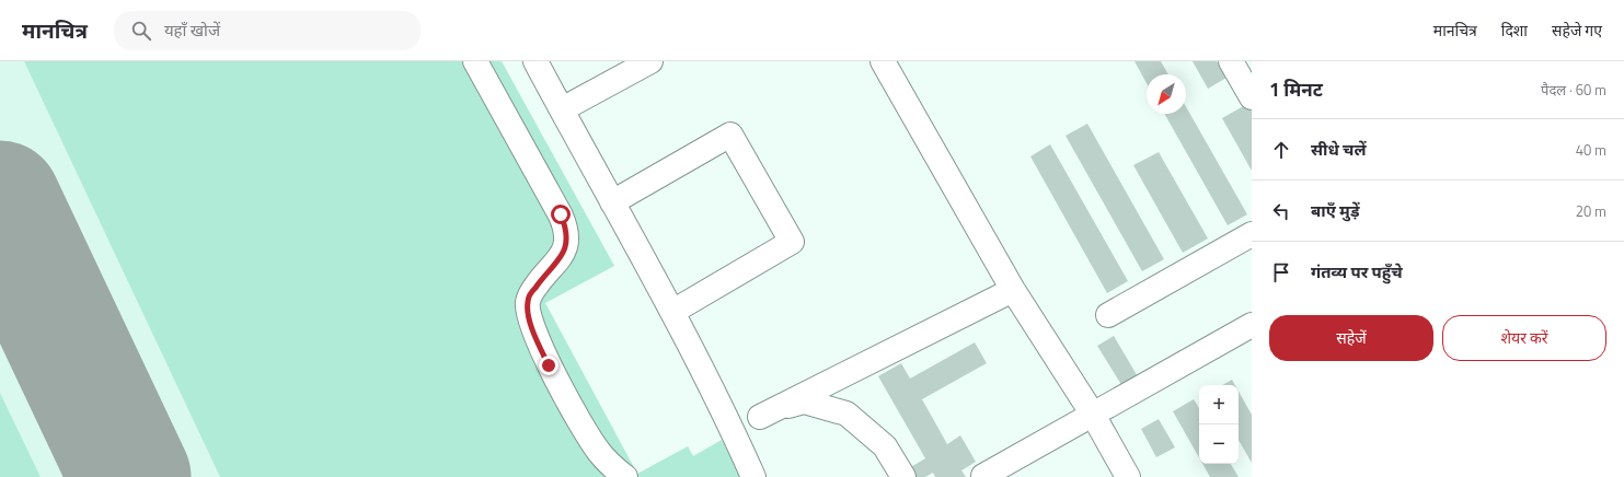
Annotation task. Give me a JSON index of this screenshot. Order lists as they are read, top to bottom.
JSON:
{
  "north": "bottom left",
  "page": {
    "header": "मानचित्र",
    "search": "यहाँ खोजें",
    "nav": ["मानचित्र", "दिशा", "सहेजे गए"],
    "heading": ["1 मिनट", "पैदल · 60 m"],
    "list": [
      ["सीधे चलें", "40 m"],
      ["बाएँ मुड़ें", "20 m"],
      "गंतव्य पर पहुँचे"
    ],
    "buttons": ["सहेजें", "शेयर करें"],
    "map_buttons": ["+", "−"]
  }
}
